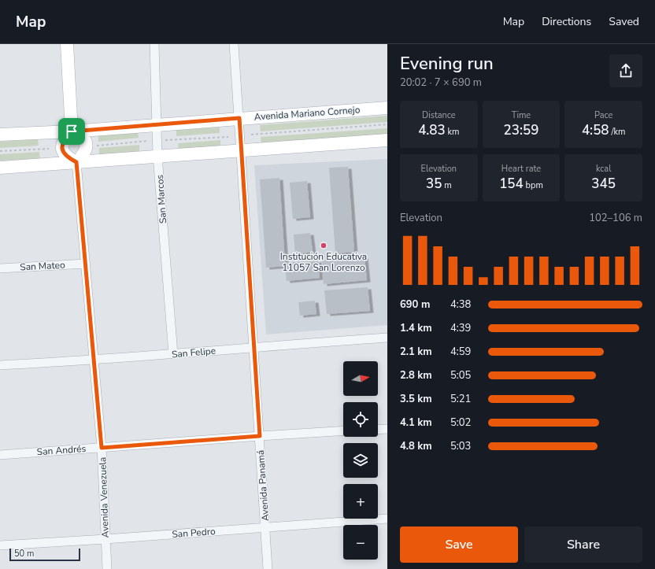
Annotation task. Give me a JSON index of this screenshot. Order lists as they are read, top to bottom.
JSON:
{
  "streets": {
    "street": [
      "Avenida Mariano Cornejo",
      "San Marcos",
      "San Mateo",
      "San Felipe",
      "San Andrés",
      "Avenida Panamá",
      "Avenida Venezuela",
      "San Pedro"
    ]
  },
  "crossings": [
    ["Avenida Mariano Cornejo", "San Marcos"],
    ["Avenida Mariano Cornejo", "Avenida Panamá"],
    ["Avenida Mariano Cornejo", "Avenida Venezuela"],
    ["San Marcos", "San Felipe"],
    ["San Mateo", "Avenida Venezuela"],
    ["San Felipe", "Avenida Panamá"],
    ["San Felipe", "Avenida Venezuela"],
    ["San Andrés", "Avenida Panamá"],
    ["San Andrés", "Avenida Venezuela"],
    ["Avenida Panamá", "San Pedro"],
    ["Avenida Venezuela", "San Pedro"]
  ],
  "places": ["Institución Educativa 11057 San Lorenzo"],
  "scale_bar": "50 m",
  "north": "right",
  "page": {
    "header": "Map",
    "nav": ["Map", "Directions", "Saved"],
    "heading": ["Evening run", "20:02 · 7 × 690 m"],
    "stats": [
      ["Distance", "4.83 km"],
      ["Time", "23:59"],
      ["Pace", "4:58 /km"],
      ["Elevation", "35 m"],
      ["Heart rate", "154 bpm"],
      ["kcal", "345"]
    ],
    "chart": ["Elevation", "102–106 m"],
    "list": [
      {
        "name": "690 m",
        "note": "4:38"
      },
      {
        "name": "1.4 km",
        "note": "4:39"
      },
      {
        "name": "2.1 km",
        "note": "4:59"
      },
      {
        "name": "2.8 km",
        "note": "5:05"
      },
      {
        "name": "3.5 km",
        "note": "5:21"
      },
      {
        "name": "4.1 km",
        "note": "5:02"
      },
      {
        "name": "4.8 km",
        "note": "5:03"
      }
    ],
    "map_buttons": ["+", "−"],
    "buttons": ["Save", "Share"],
    "scale": "50 m"
  }
}
